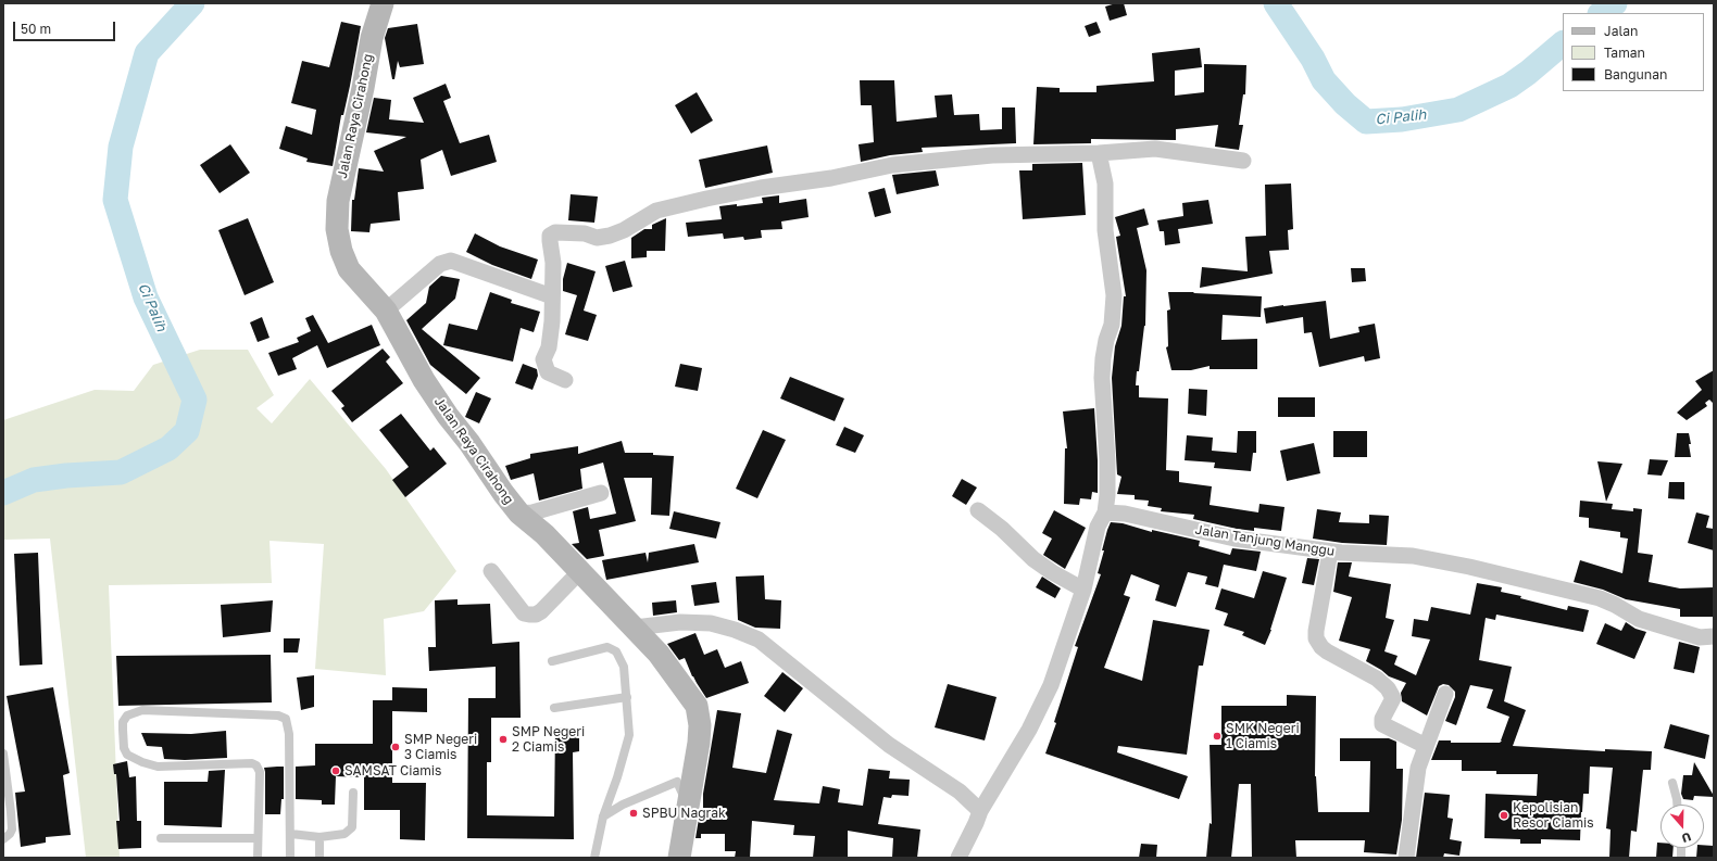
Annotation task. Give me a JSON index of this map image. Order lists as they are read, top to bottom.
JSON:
{
  "streets": {
    "street": ["Jalan Raya Cirahong", "Jalan Tanjung Manggu"]
  },
  "water": ["Ci Palih"],
  "places": [
    "SMK Negeri 1 Ciamis",
    "SMP Negeri 2 Ciamis",
    "SMP Negeri 3 Ciamis",
    "SAMSAT Ciamis",
    "SPBU Nagrak",
    "Kepolisian Resor Ciamis"
  ],
  "legend": ["Jalan", "Taman", "Bangunan"],
  "scale_bar": "50 m",
  "north": "bottom"
}
